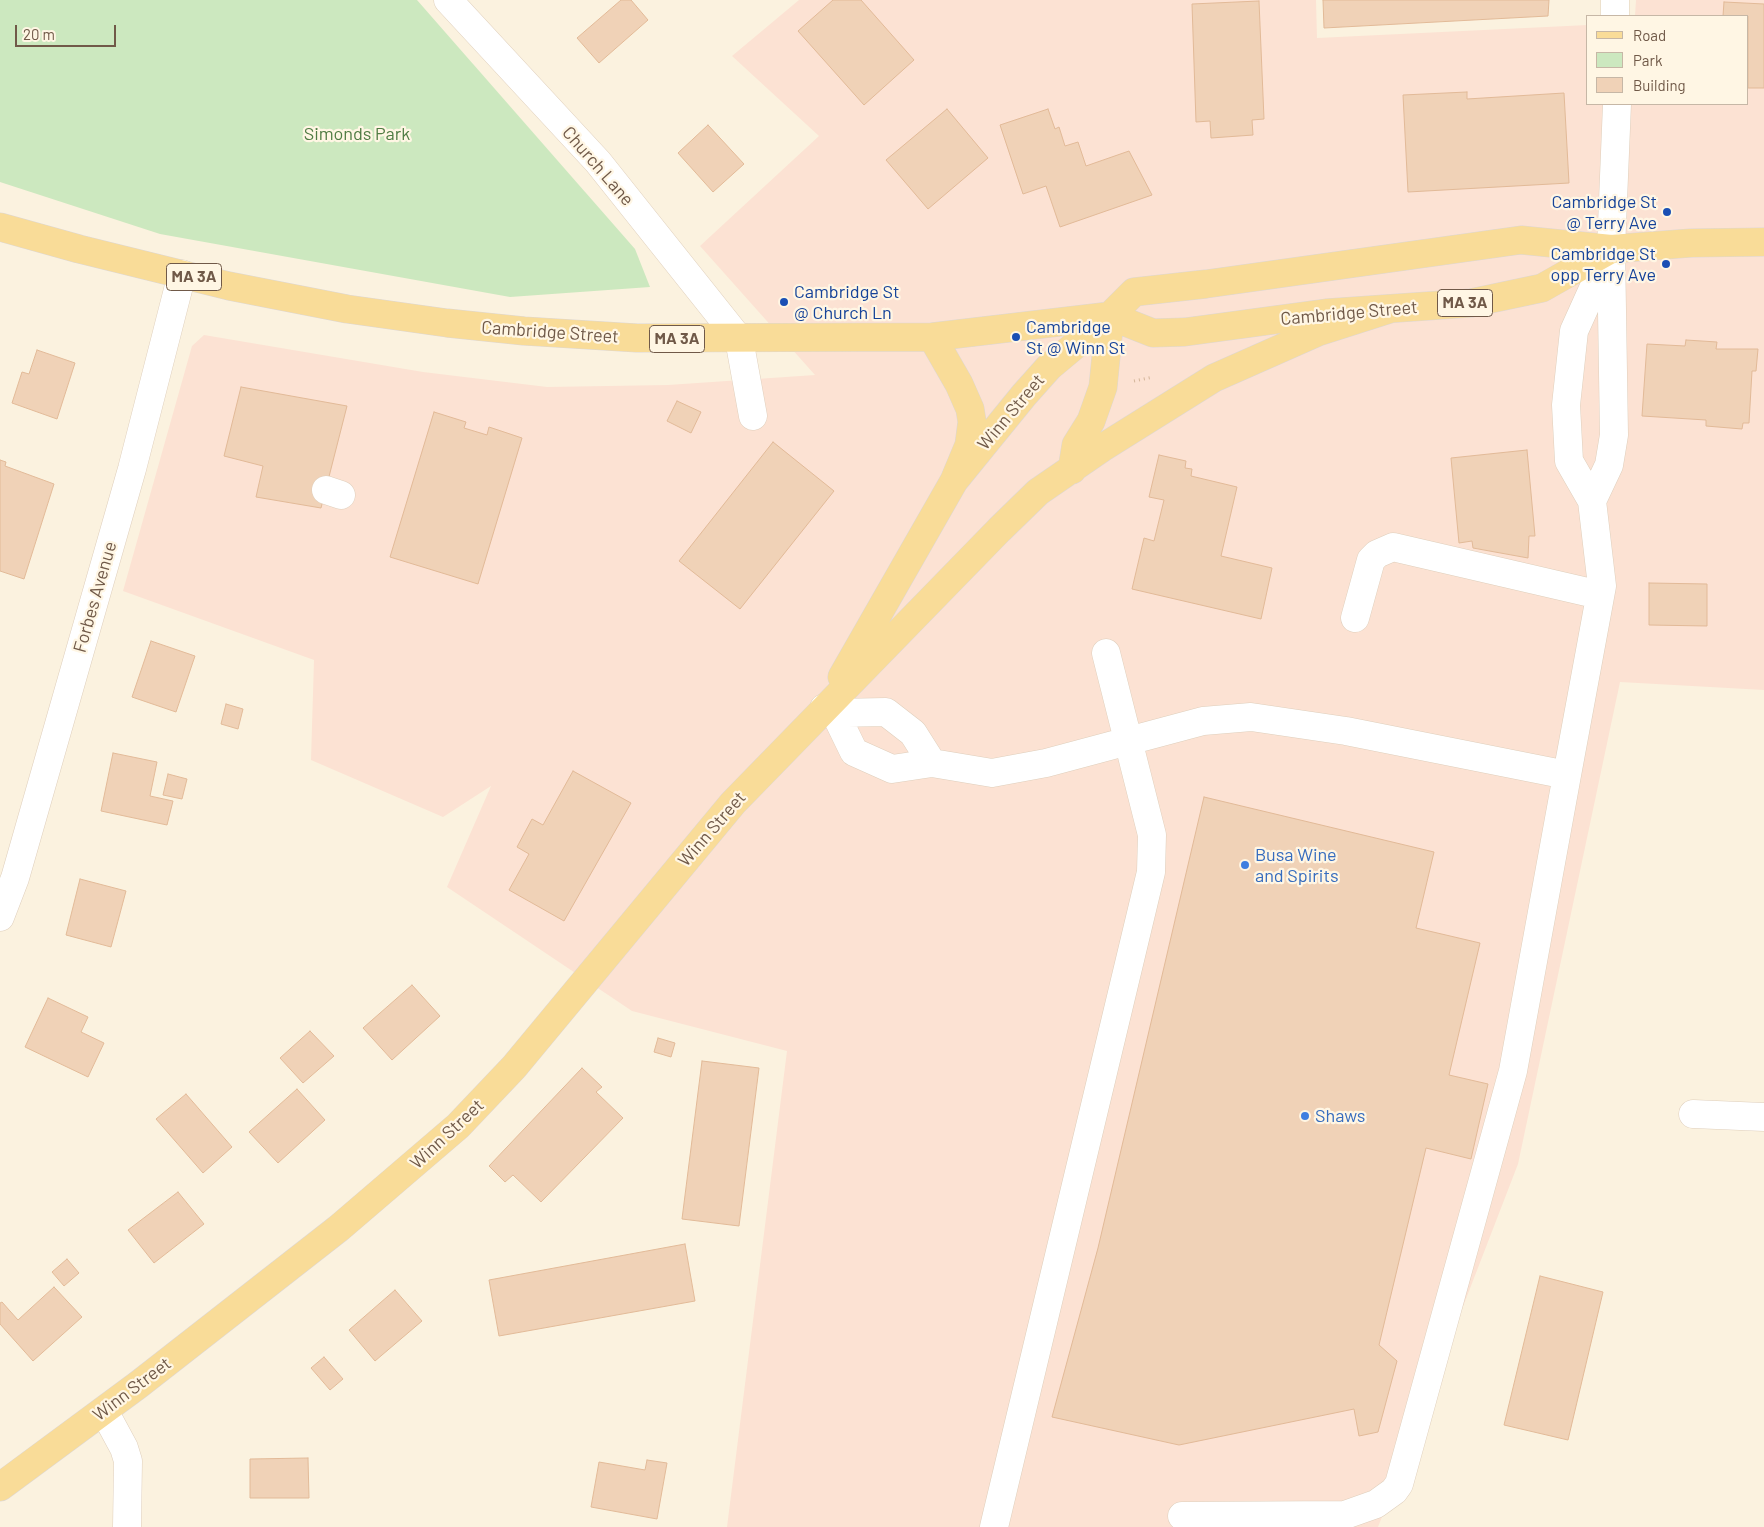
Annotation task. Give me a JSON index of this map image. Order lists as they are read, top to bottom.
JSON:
{
  "streets": {
    "main road": ["MA 3A", "Cambridge Street", "Winn Street"],
    "street": ["Church Lane", "Forbes Avenue"]
  },
  "crossings": [
    ["Church Lane", "Cambridge Street"],
    ["Cambridge Street", "Winn Street"],
    ["Cambridge Street", "Forbes Avenue"]
  ],
  "parks": ["Simonds Park"],
  "places": [
    "Cambridge St @ Terry Ave",
    "Cambridge St opp Terry Ave",
    "Cambridge St @ Church Ln",
    "Cambridge St @ Winn St",
    "Busa Wine and Spirits",
    "Shaws"
  ],
  "legend": ["Road", "Park", "Building"],
  "scale_bar": "20 m"
}
